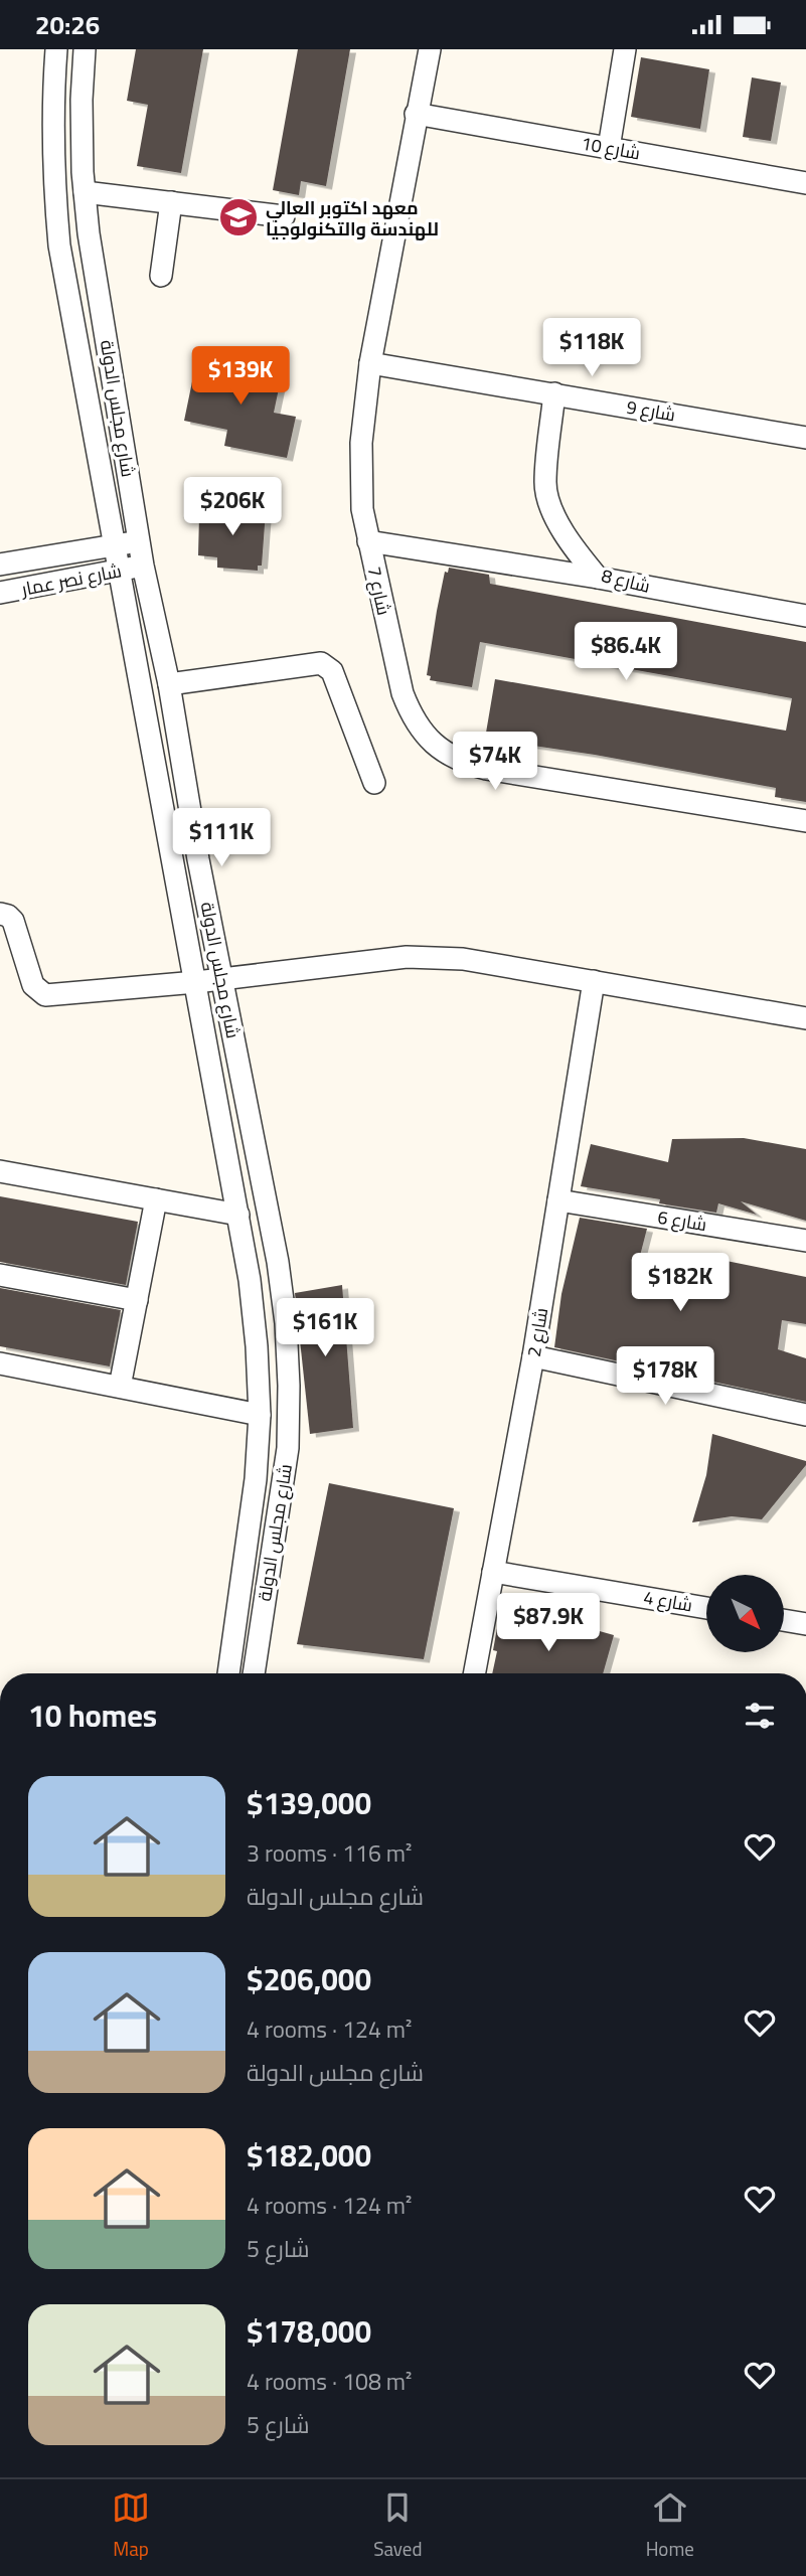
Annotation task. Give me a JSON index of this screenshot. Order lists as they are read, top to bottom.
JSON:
{
  "streets": {
    "street": [
      "شارع 10",
      "شارع مجلس الدولة",
      "شارع 9",
      "شارع نصر عمار",
      "شارع 8",
      "شارع 7",
      "شارع 6",
      "شارع 2",
      "شارع 4"
    ]
  },
  "crossings": [
    ["شارع 10", "شارع 7"],
    ["شارع مجلس الدولة", "شارع نصر عمار"],
    ["شارع 9", "شارع 8"],
    ["شارع 9", "شارع 7"],
    ["شارع 6", "شارع 2"],
    ["شارع 2", "شارع 4"]
  ],
  "places": {
    "school or university": ["معهد اكتوبر العالي للهندسة والتكنولوجيا"]
  },
  "north": "bottom right",
  "page": {
    "status": "20:26",
    "price": [
      "$118K",
      "$139K",
      "$206K",
      "$86.4K",
      "$74K",
      "$111K",
      "$182K",
      "$161K",
      "$178K",
      "$87.9K"
    ],
    "heading": "10 homes",
    "list": [
      {
        "name": "$139,000",
        "note": "3 rooms · 116 m² · شارع مجلس الدولة"
      },
      {
        "name": "$206,000",
        "note": "4 rooms · 124 m² · شارع مجلس الدولة"
      },
      {
        "name": "$182,000",
        "note": "4 rooms · 124 m² · شارع 5"
      },
      {
        "name": "$178,000",
        "note": "4 rooms · 108 m² · شارع 5"
      }
    ],
    "tabs": ["Map", "Saved", "Home"]
  }
}
